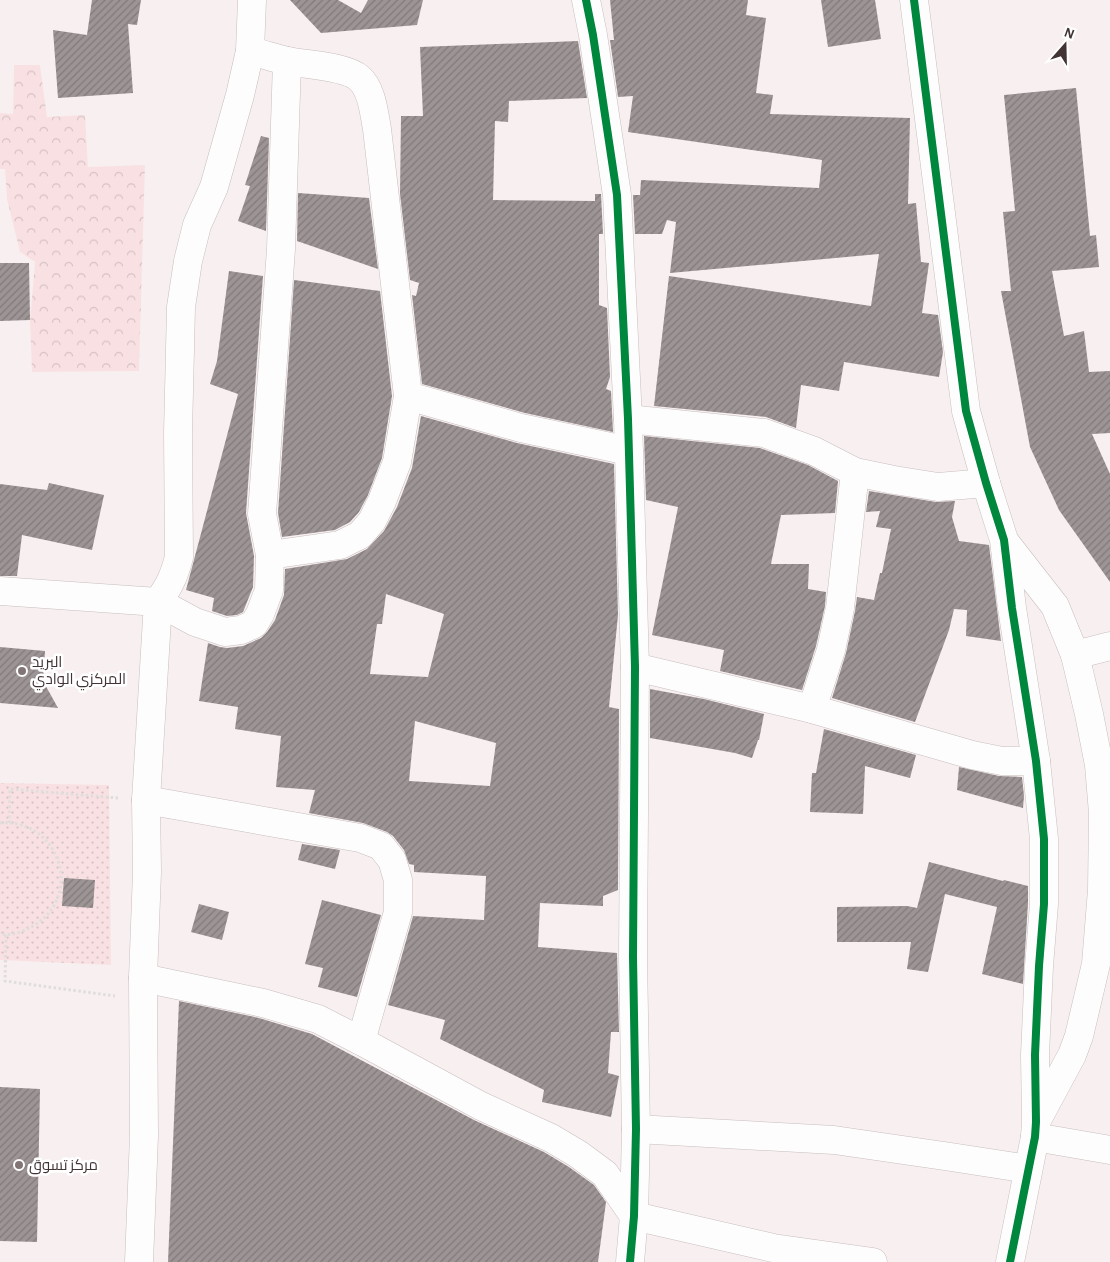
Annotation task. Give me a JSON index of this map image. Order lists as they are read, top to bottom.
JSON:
{
  "places": ["البريد المركزي الوادي", "مركز تسوق"],
  "north": "top"
}
